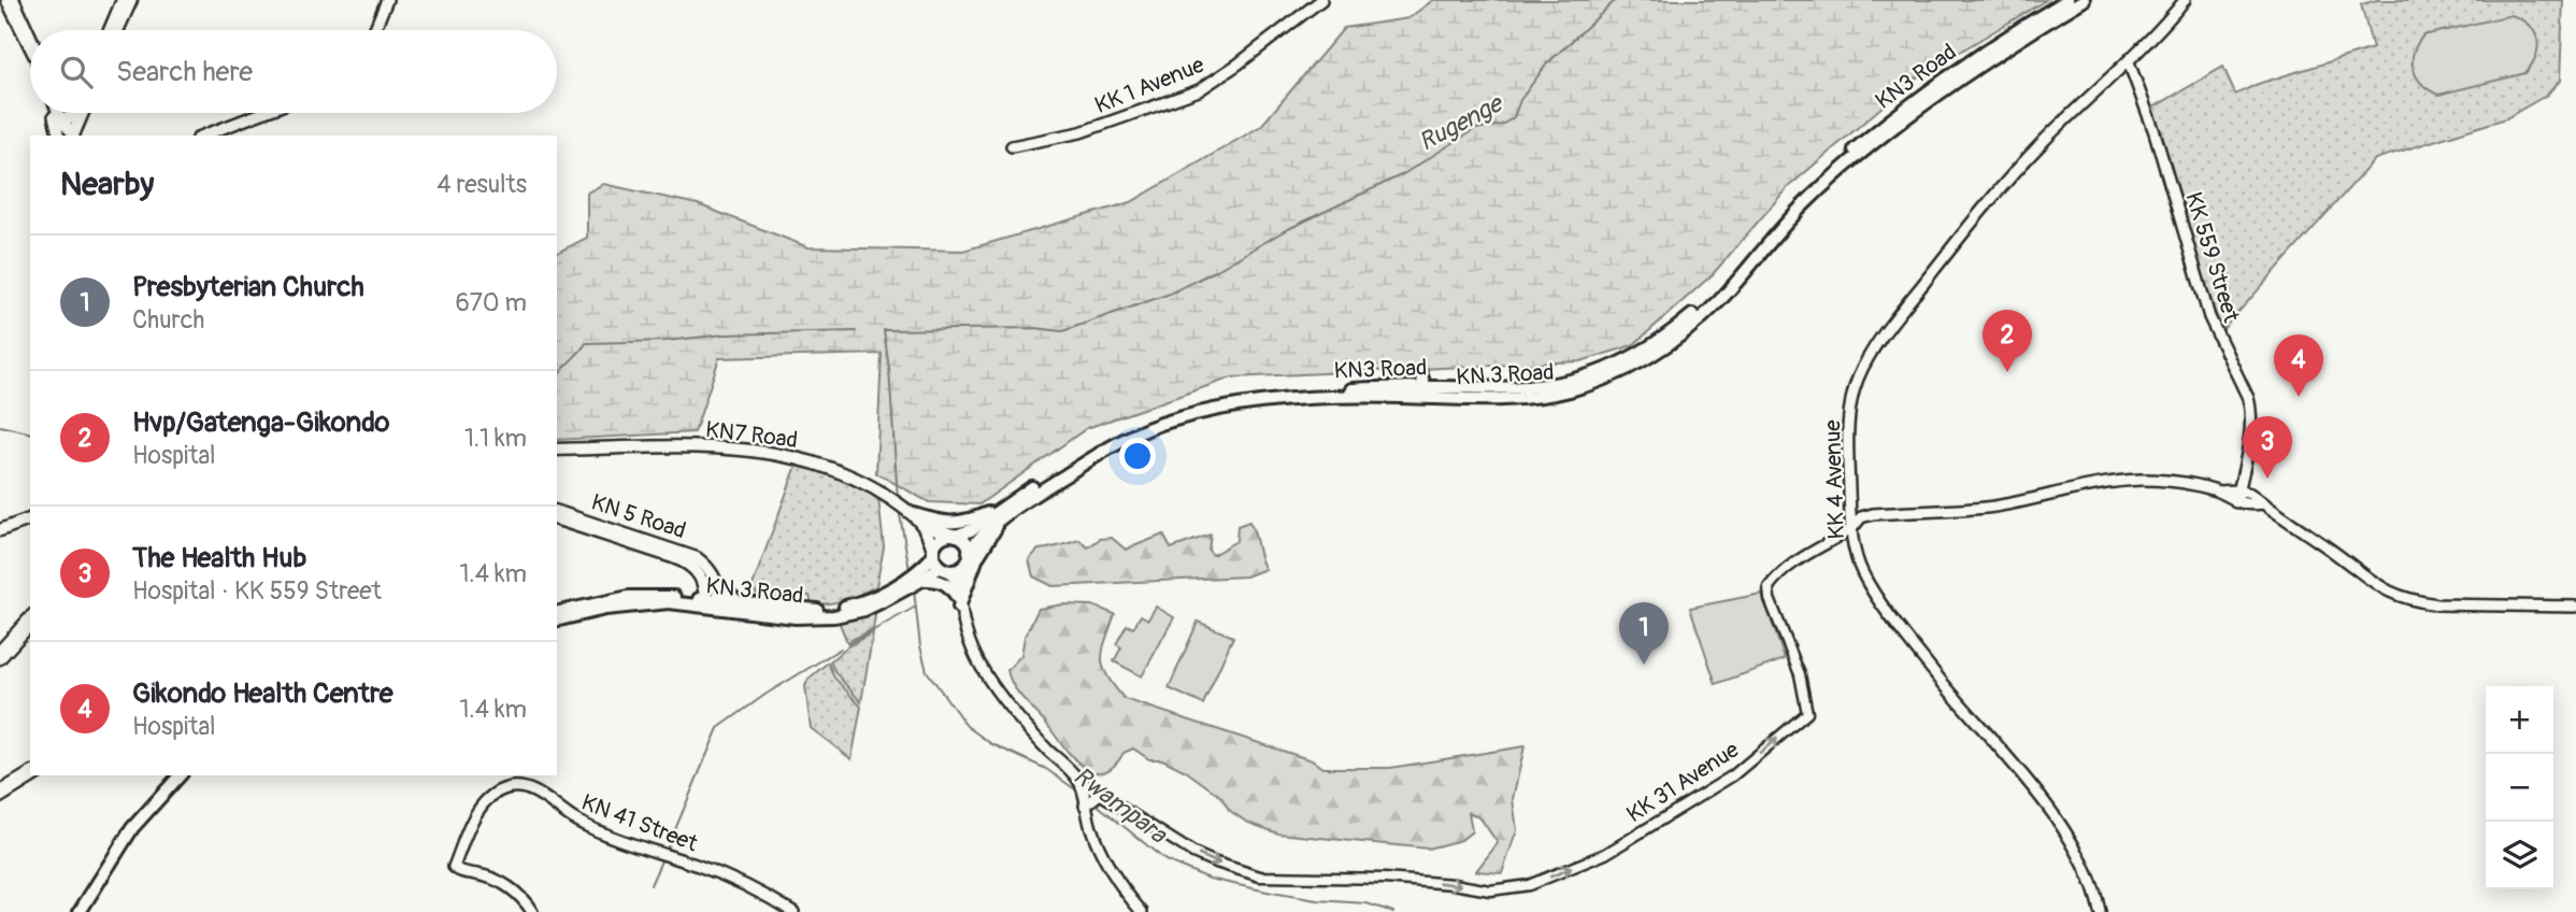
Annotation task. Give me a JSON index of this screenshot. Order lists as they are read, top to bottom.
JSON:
{
  "streets": {
    "highway": ["KN3 Road", "KN 3 Road"],
    "main road": [
      "KK 1 Avenue",
      "KK 559 Street",
      "KN7 Road",
      "KK 4 Avenue",
      "KN 5 Road",
      "KK 31 Avenue",
      "KN 41 Street"
    ]
  },
  "crossings": [
    ["KN3 Road", "KN 3 Road"],
    ["KN3 Road", "KN7 Road"],
    ["KK 559 Street", "KK 4 Avenue"],
    ["KK 559 Street", "KK 31 Avenue"],
    ["KN 3 Road", "KN7 Road"],
    ["KN 3 Road", "KN 5 Road"],
    ["KK 4 Avenue", "KK 31 Avenue"]
  ],
  "water": ["Rugenge", "Rwampara"],
  "page": {
    "search": "Search here",
    "heading": ["Nearby", "4 results"],
    "list": [
      {
        "mark": "1",
        "name": "Presbyterian Church",
        "note": "Church",
        "value": "670 m"
      },
      {
        "mark": "2",
        "name": "Hvp/Gatenga-Gikondo",
        "note": "Hospital",
        "value": "1.1 km"
      },
      {
        "mark": "3",
        "name": "The Health Hub",
        "note": "Hospital · KK 559 Street",
        "value": "1.4 km"
      },
      {
        "mark": "4",
        "name": "Gikondo Health Centre",
        "note": "Hospital",
        "value": "1.4 km"
      }
    ],
    "pins": [
      "2",
      "4",
      "3",
      "1"
    ],
    "map_buttons": ["+", "−"]
  }
}
